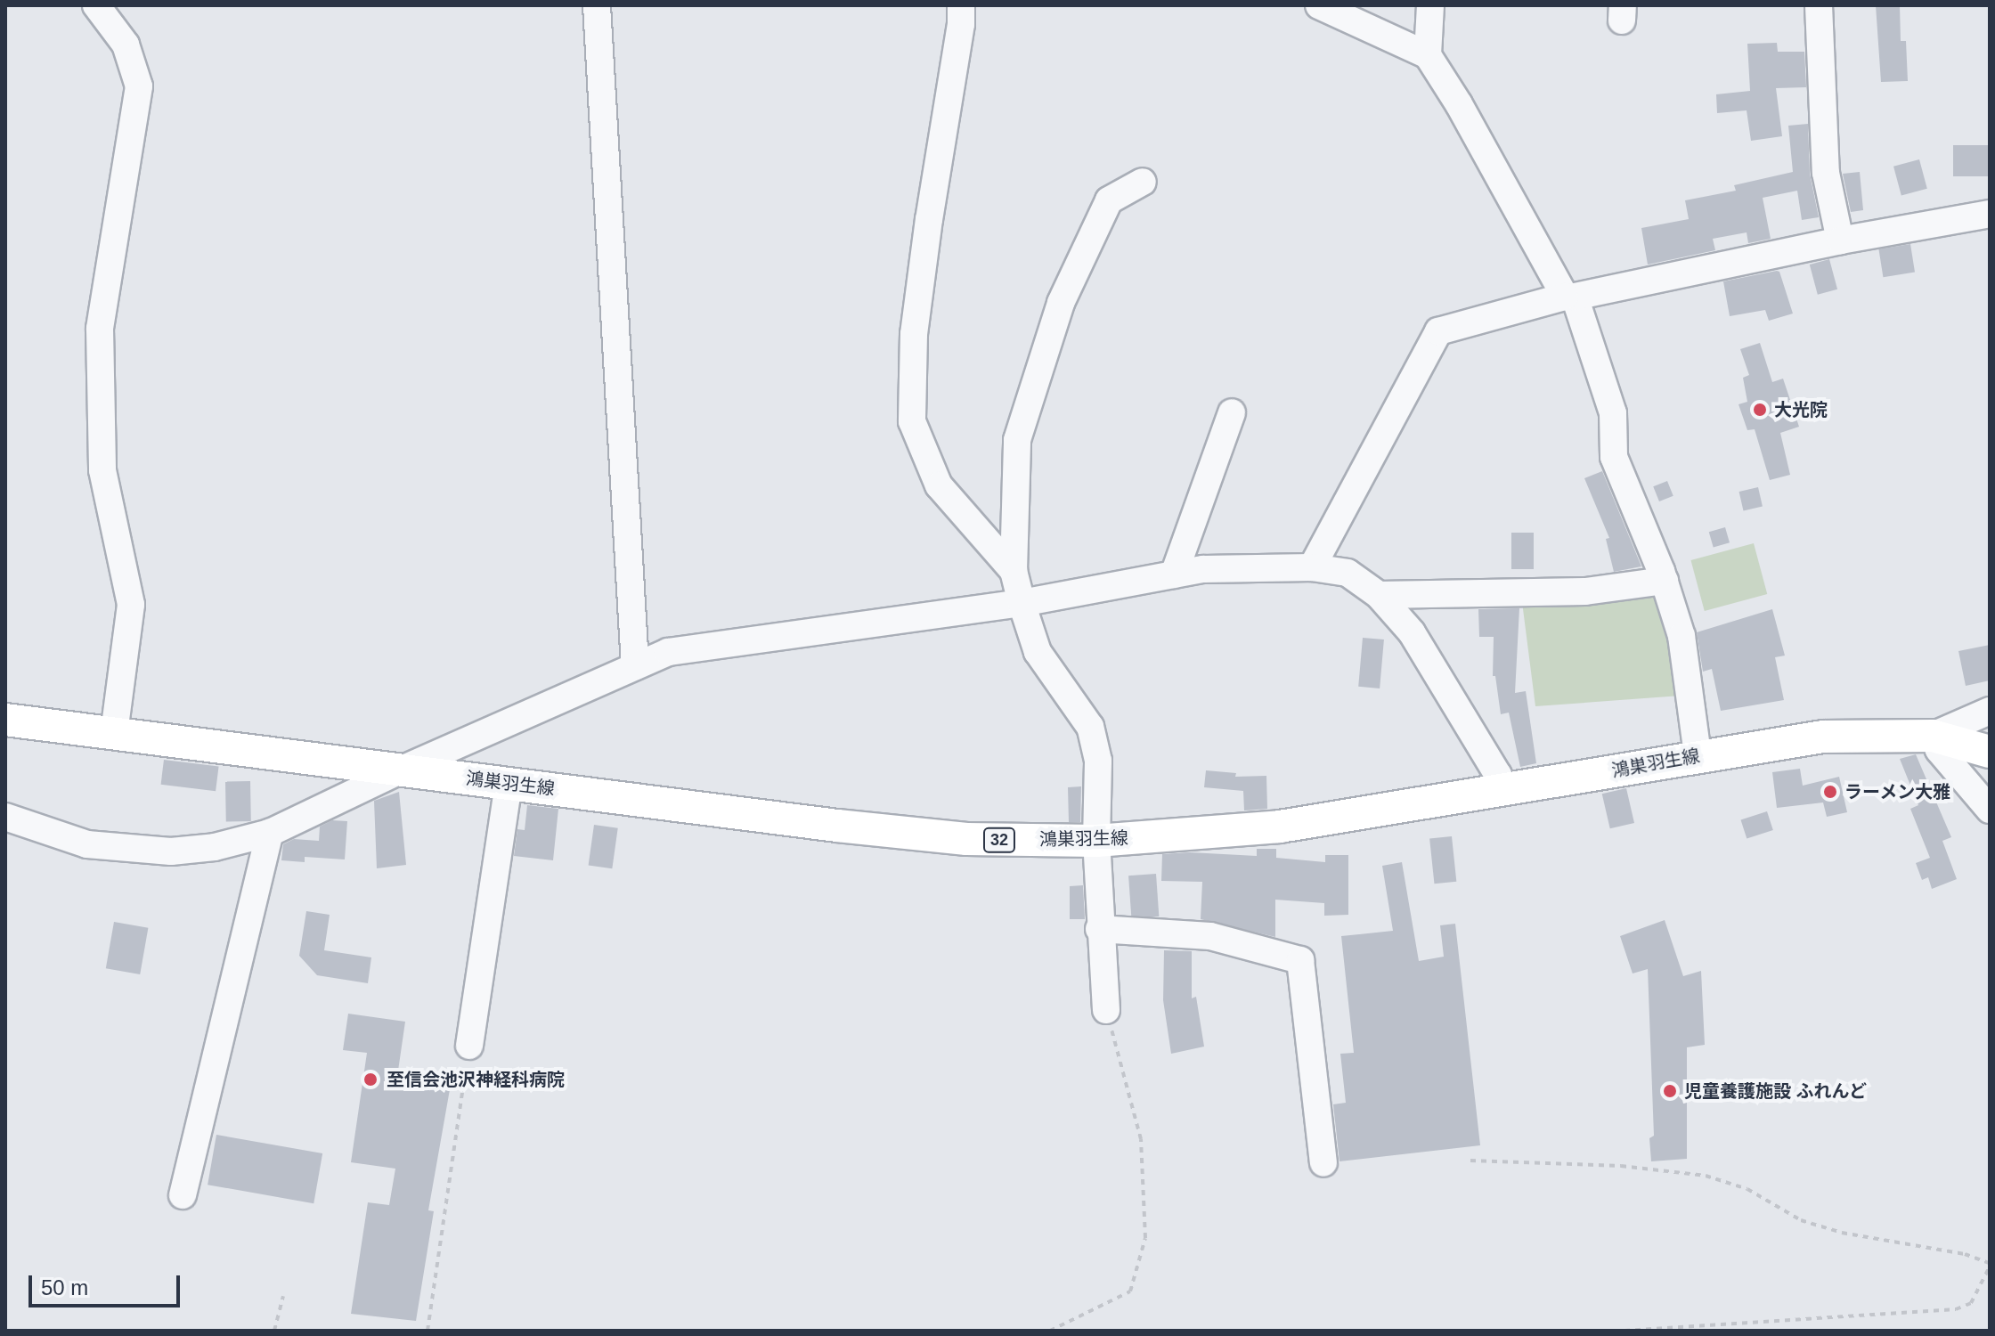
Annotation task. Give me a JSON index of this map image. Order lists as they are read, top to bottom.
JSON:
{
  "streets": {
    "main road": ["鴻巣羽生線", "32"]
  },
  "places": [
    "大光院",
    "ラーメン大雅",
    "至信会池沢神経科病院",
    "児童養護施設 ふれんど"
  ],
  "scale_bar": "50 m"
}
